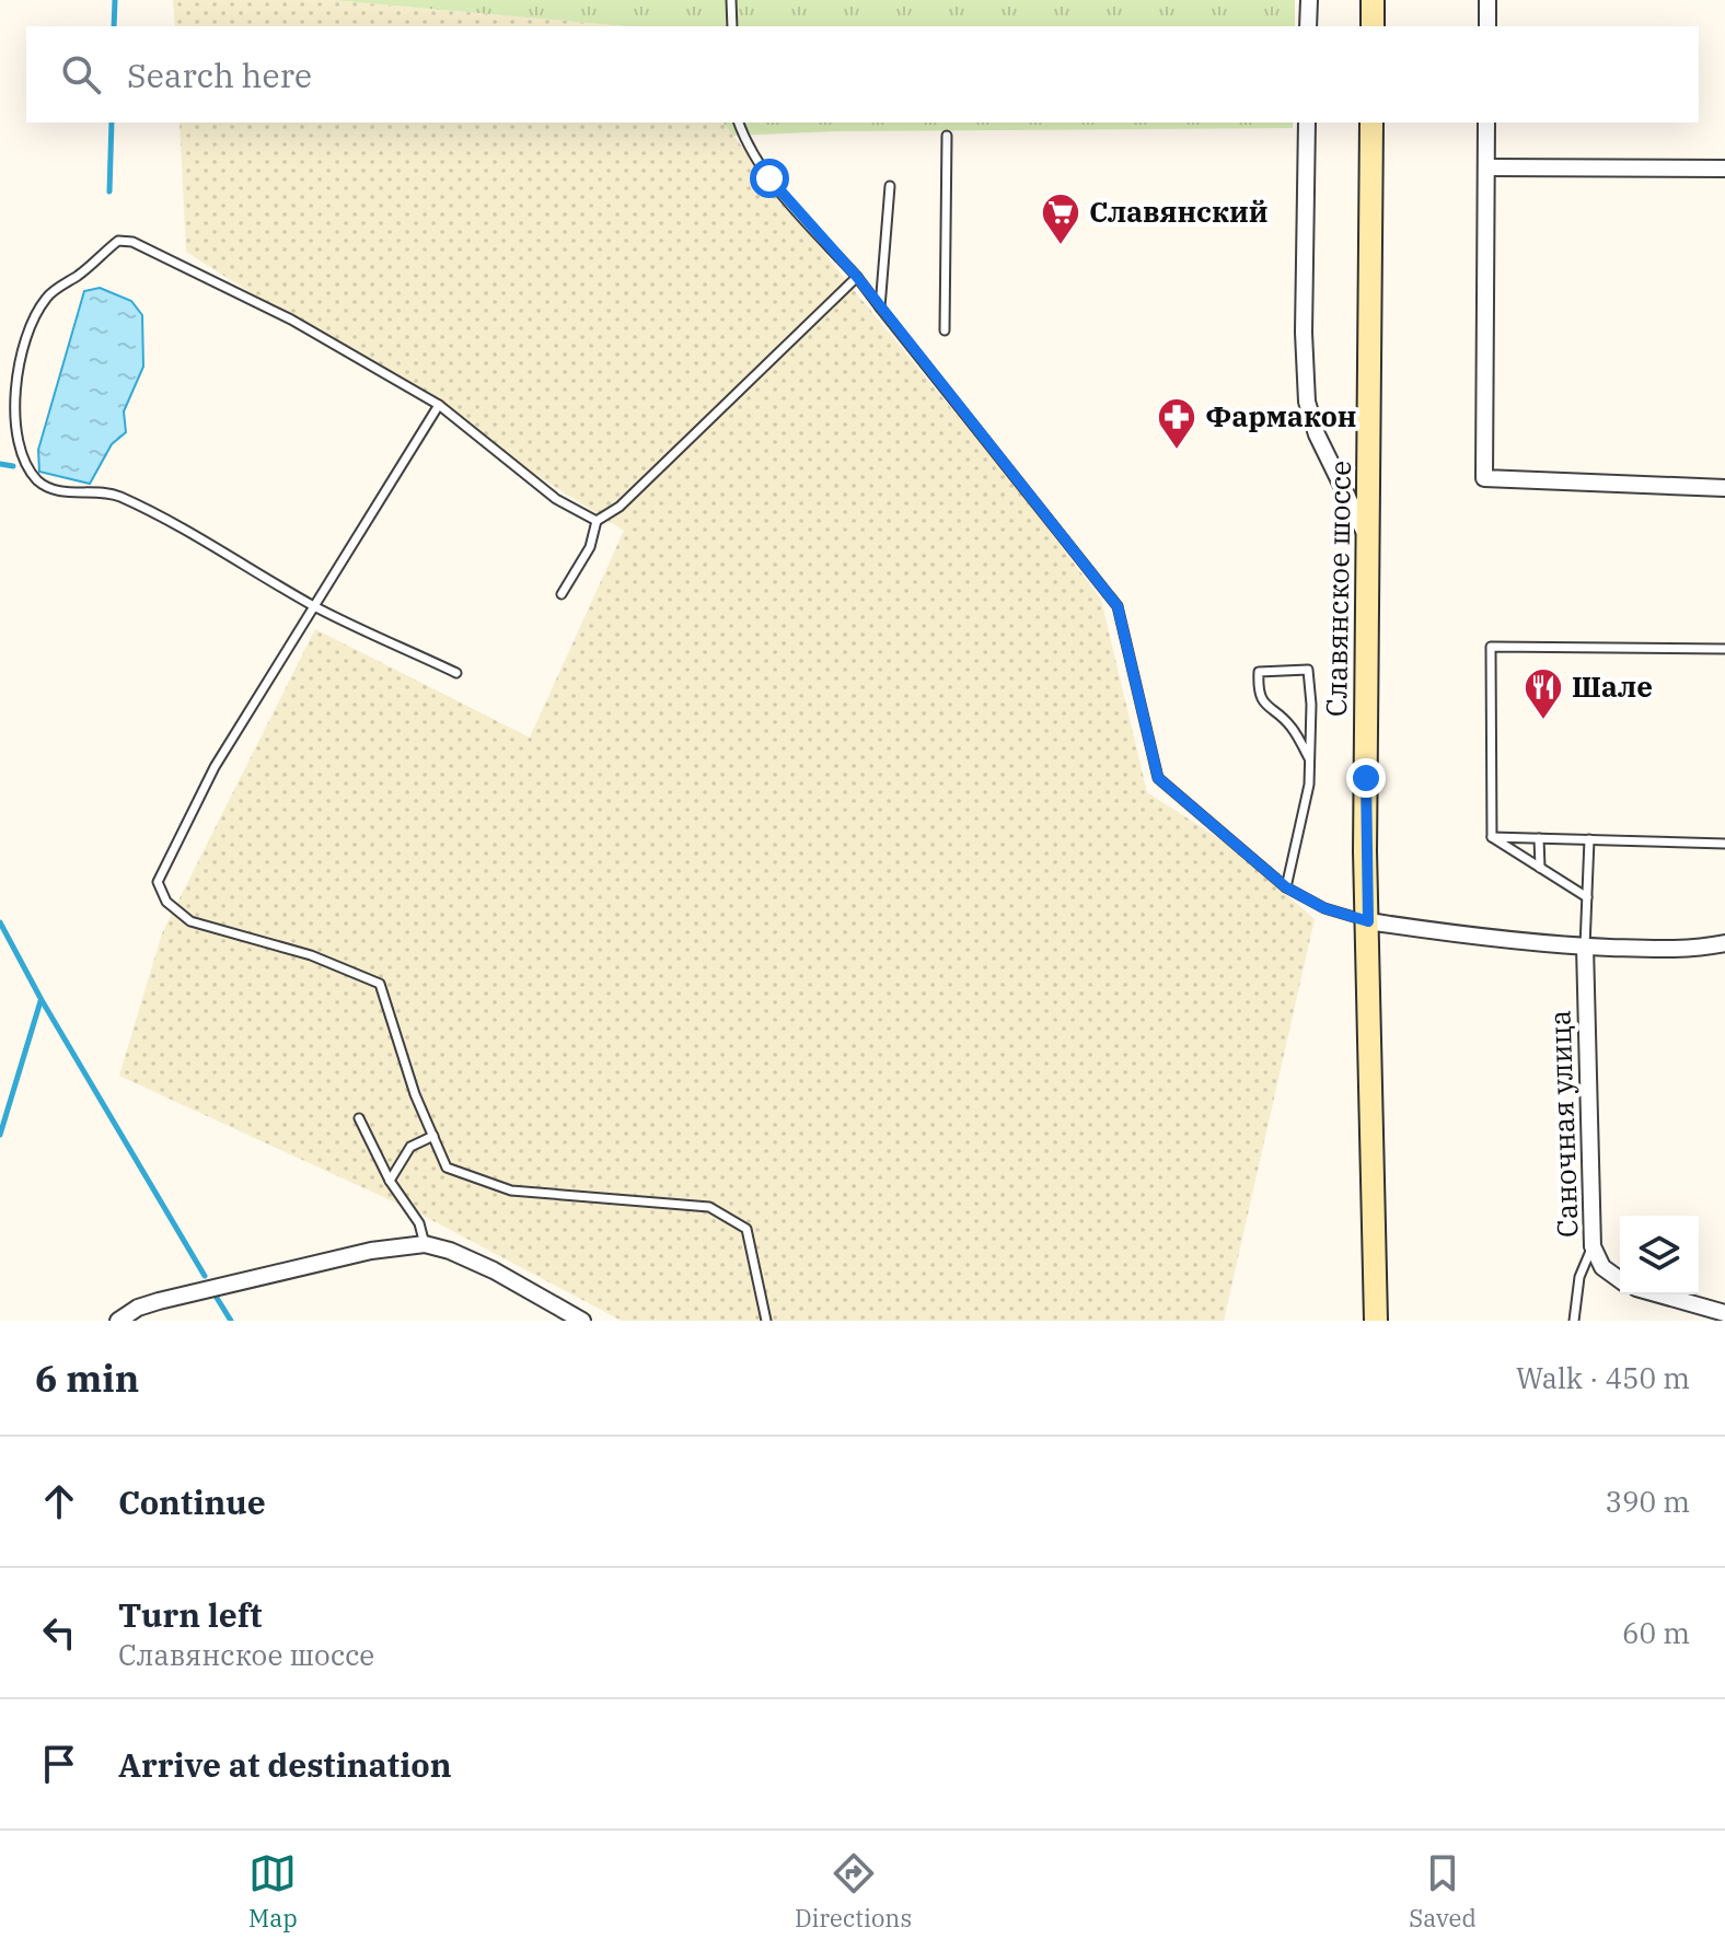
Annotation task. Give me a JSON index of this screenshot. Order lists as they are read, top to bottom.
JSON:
{
  "streets": {
    "main road": ["Славянское шоссе"],
    "street": ["Саночная улица"]
  },
  "places": {
    "supermarket": ["Славянский"],
    "pharmacy": ["Фармакон"],
    "restaurant": ["Шале"]
  },
  "page": {
    "search": "Search here",
    "heading": ["6 min", "Walk · 450 m"],
    "list": [
      ["Continue", "390 m"],
      ["Turn left", "Славянское шоссе", "60 m"],
      "Arrive at destination"
    ],
    "nav": ["Map", "Directions", "Saved"]
  }
}
